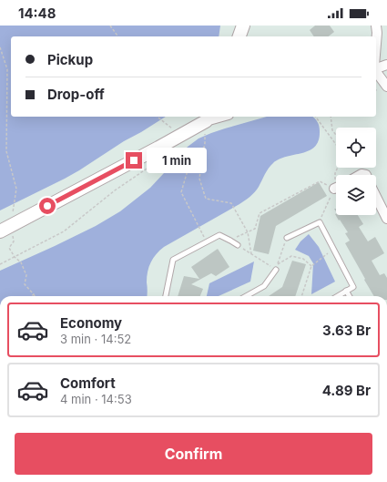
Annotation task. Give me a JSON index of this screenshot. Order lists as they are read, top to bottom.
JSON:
{
  "page": {
    "status": "14:48",
    "banner": ["Pickup", "Drop-off"],
    "bubble": "1 min",
    "list": [
      {
        "name": "Economy",
        "note": "3 min · 14:52",
        "value": "3.63 Br"
      },
      {
        "name": "Comfort",
        "note": "4 min · 14:53",
        "value": "4.89 Br"
      }
    ],
    "buttons": "Confirm"
  }
}
